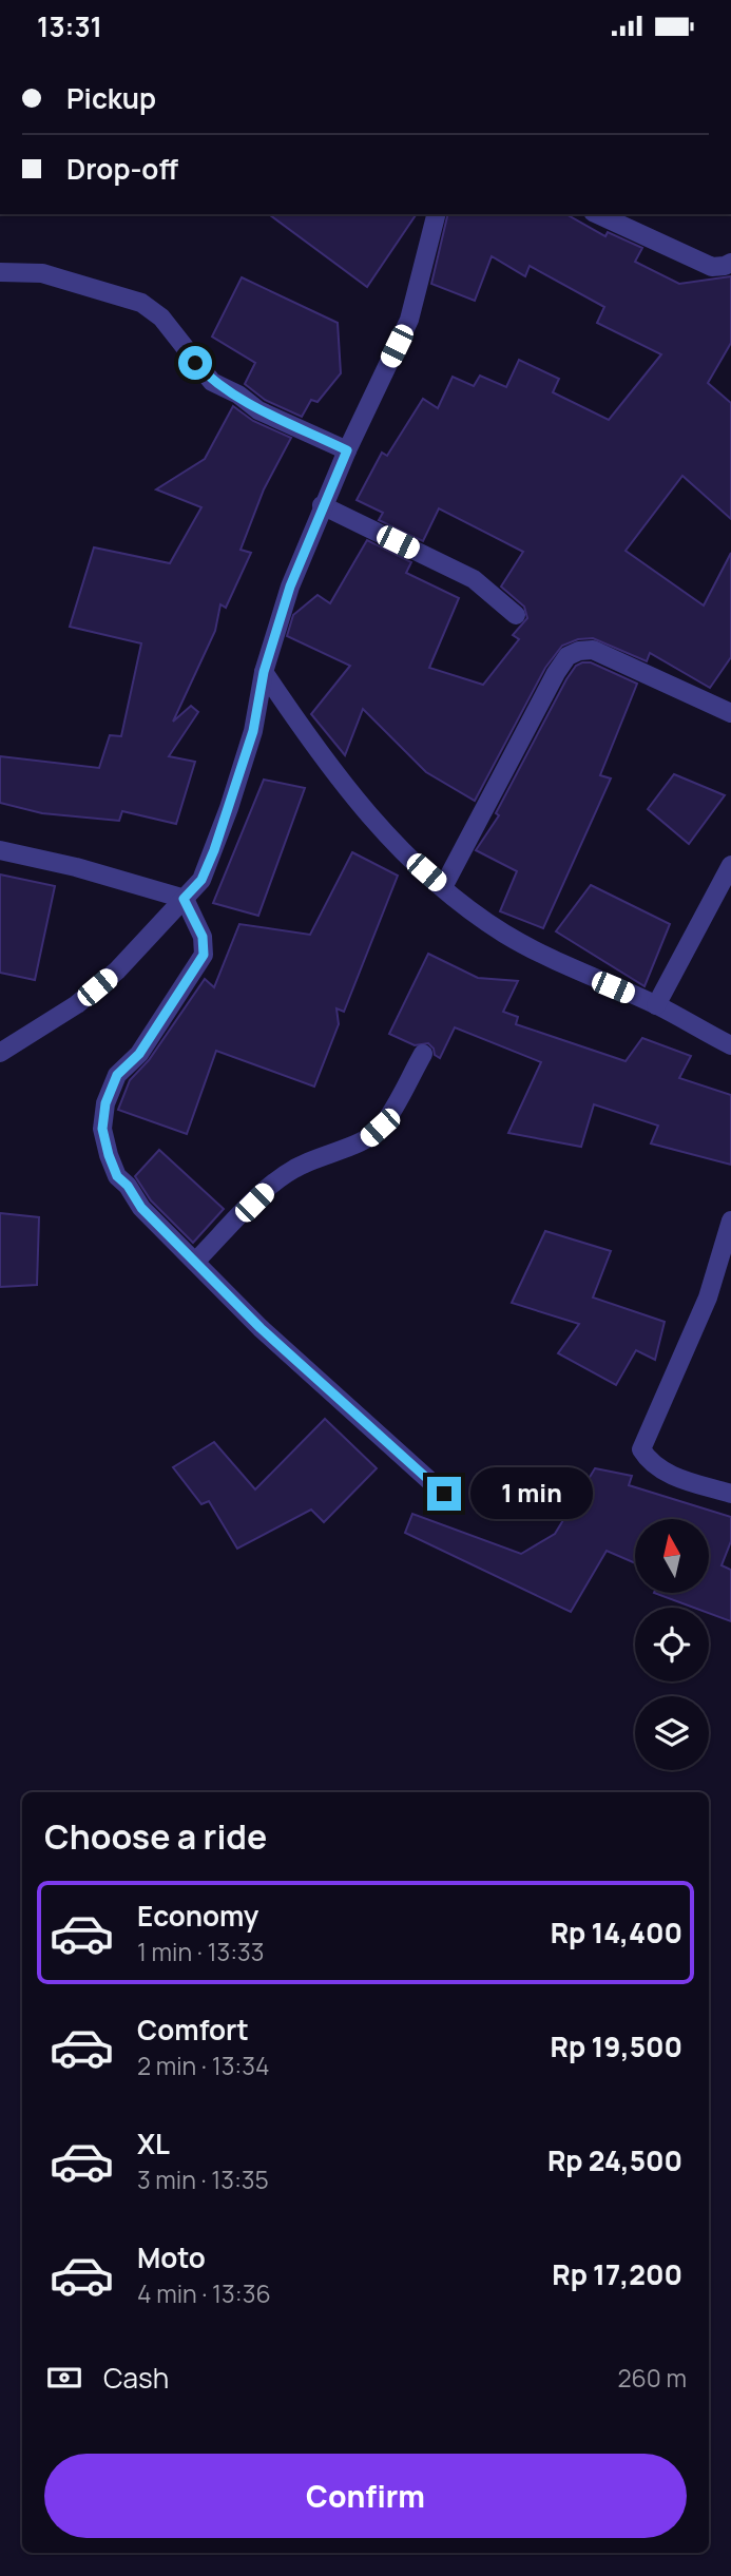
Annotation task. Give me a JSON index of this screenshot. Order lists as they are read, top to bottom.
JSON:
{
  "north": "top",
  "page": {
    "status": "13:31",
    "banner": ["Pickup", "Drop-off"],
    "bubble": "1 min",
    "heading": "Choose a ride",
    "list": [
      {
        "name": "Economy",
        "note": "1 min · 13:33",
        "value": "Rp 14,400"
      },
      {
        "name": "Comfort",
        "note": "2 min · 13:34",
        "value": "Rp 19,500"
      },
      {
        "name": "XL",
        "note": "3 min · 13:35",
        "value": "Rp 24,500"
      },
      {
        "name": "Moto",
        "note": "4 min · 13:36",
        "value": "Rp 17,200"
      }
    ],
    "pay": ["Cash", "260 m"],
    "buttons": "Confirm"
  }
}
